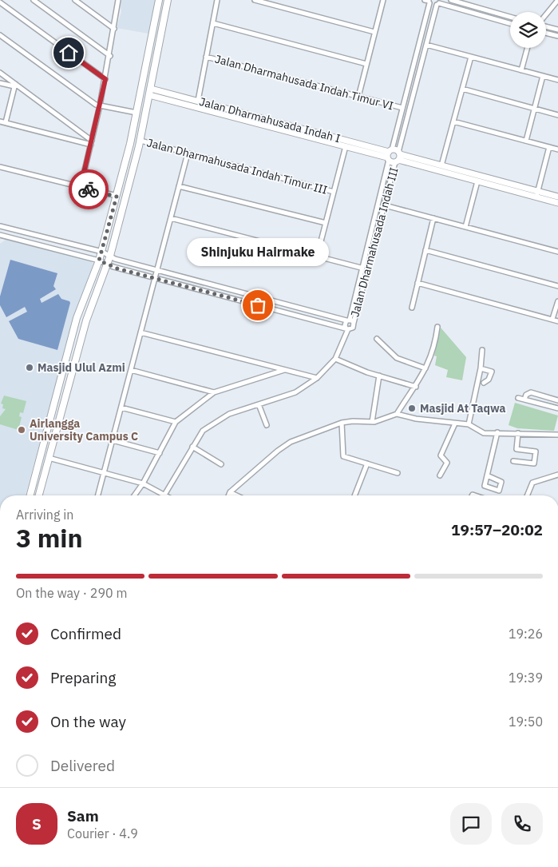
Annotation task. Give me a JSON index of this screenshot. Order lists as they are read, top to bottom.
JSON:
{
  "streets": {
    "main road": ["Jalan Dharmahusada Indah I"],
    "street": ["Jalan Dharmahusada Indah Timur VI", "Jalan Dharmahusada Indah Timur III", "Jalan Dharmahusada Indah III"]
  },
  "crossings": [
    ["Jalan Dharmahusada Indah Timur VI", "Jalan Dharmahusada Indah III"],
    ["Jalan Dharmahusada Indah I", "Jalan Dharmahusada Indah III"]
  ],
  "places": [
    "Shinjuku Hairmake",
    "Masjid Ulul Azmi",
    "Masjid At Taqwa",
    "Airlangga University Campus C"
  ],
  "page": {
    "bubble": "Shinjuku Hairmake",
    "heading": ["3 min", "Arriving in", "19:57–20:02"],
    "panel": ["Sam", "Courier · 4.9"],
    "bar": "On the way · 290 m",
    "list": [
      ["Confirmed", "19:26"],
      ["Preparing", "19:39"],
      ["On the way", "19:50"],
      "Delivered"
    ],
    "round": "S"
  }
}
